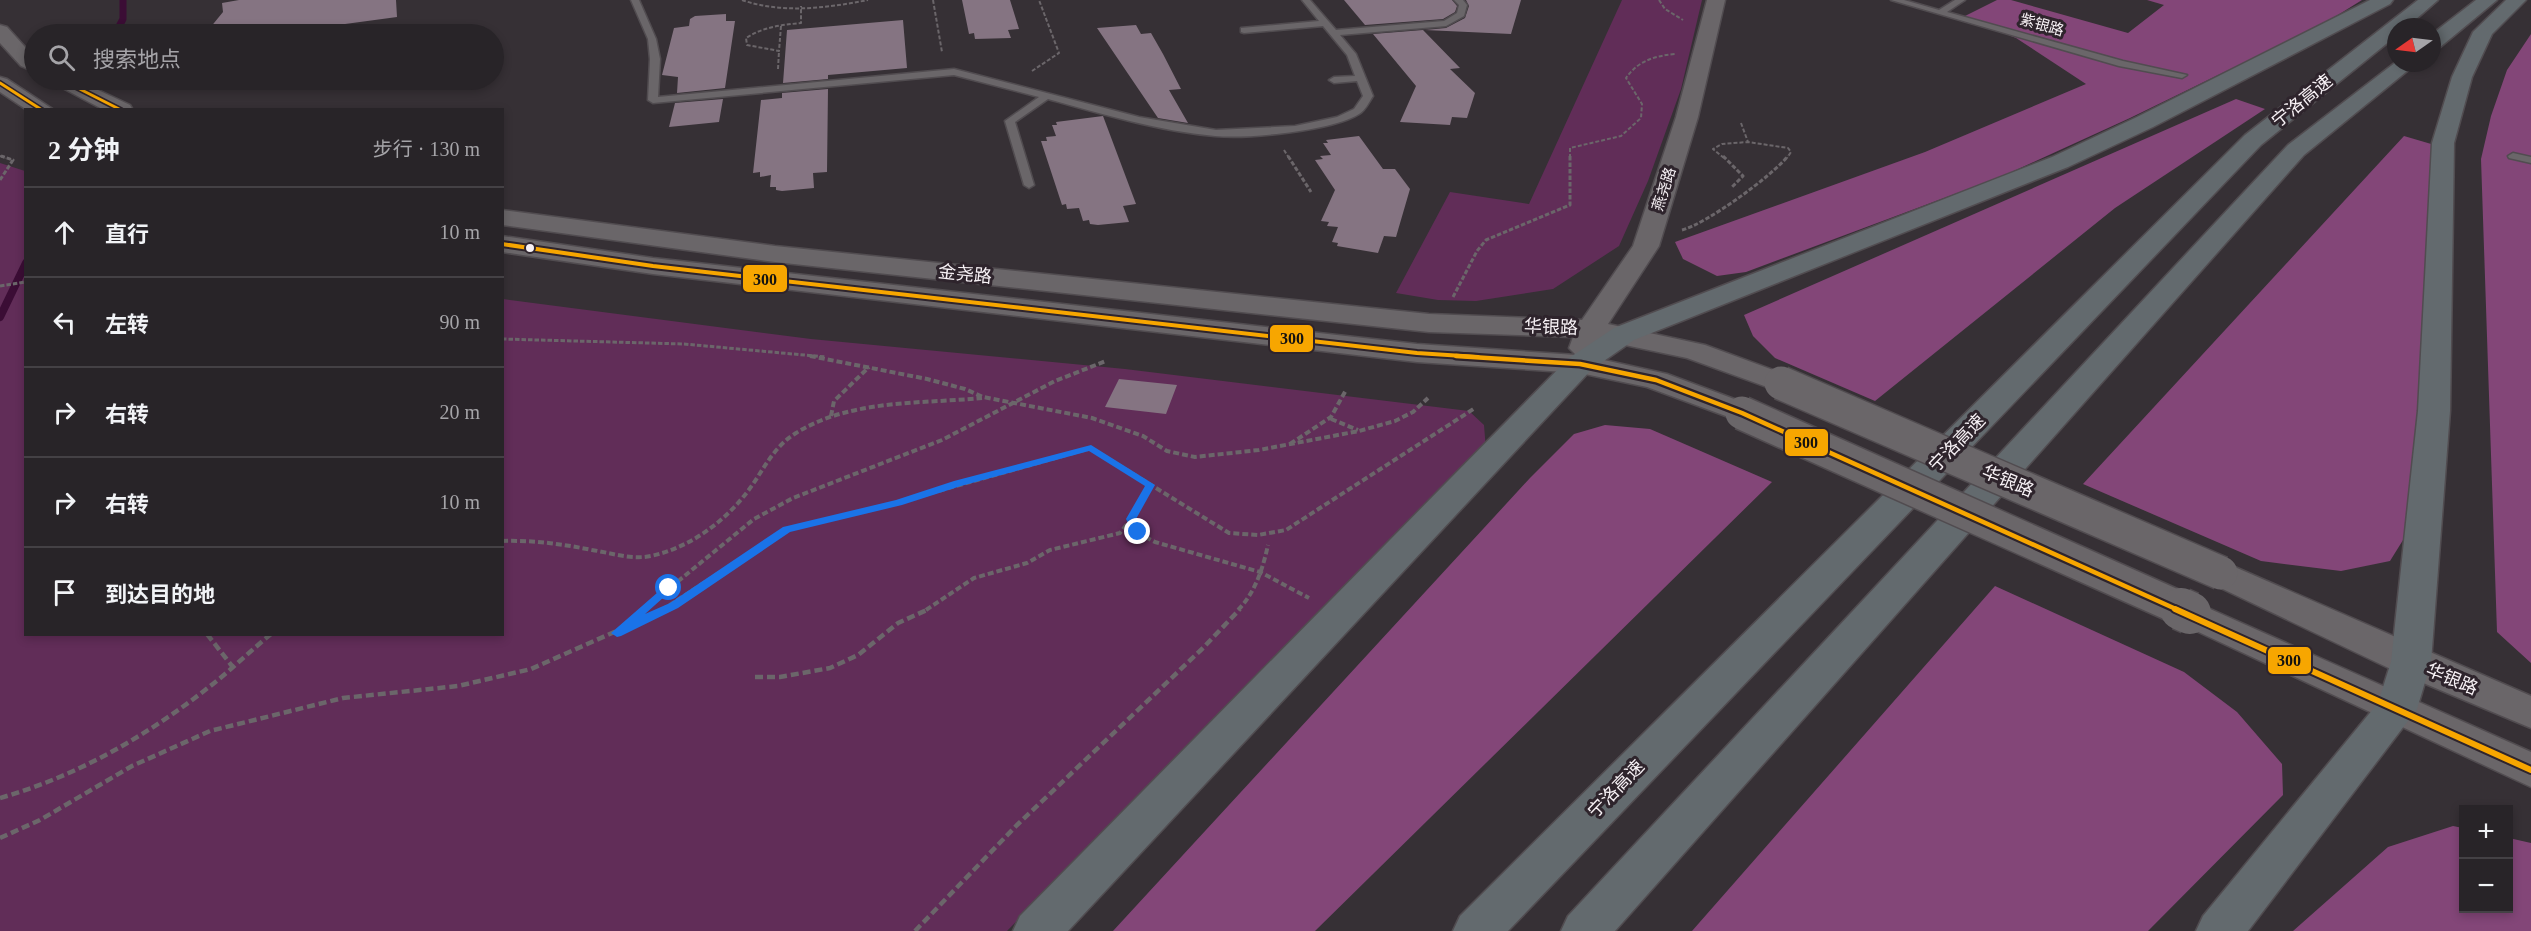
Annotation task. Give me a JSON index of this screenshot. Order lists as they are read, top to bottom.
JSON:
{
  "streets": {
    "highway": ["宁洛高速"],
    "main road": ["燕尧路", "金尧路", "华银路"],
    "lane": ["紫银路"]
  },
  "crossings": [
    ["燕尧路", "金尧路"],
    ["燕尧路", "华银路"],
    ["金尧路", "华银路"]
  ],
  "lines": ["transit line 300"],
  "north": "left",
  "page": {
    "search": "搜索地点",
    "heading": ["2 分钟", "步行 · 130 m"],
    "list": [
      ["直行", "10 m"],
      ["左转", "90 m"],
      ["右转", "20 m"],
      ["右转", "10 m"],
      "到达目的地"
    ],
    "map_buttons": ["+", "−"]
  }
}
